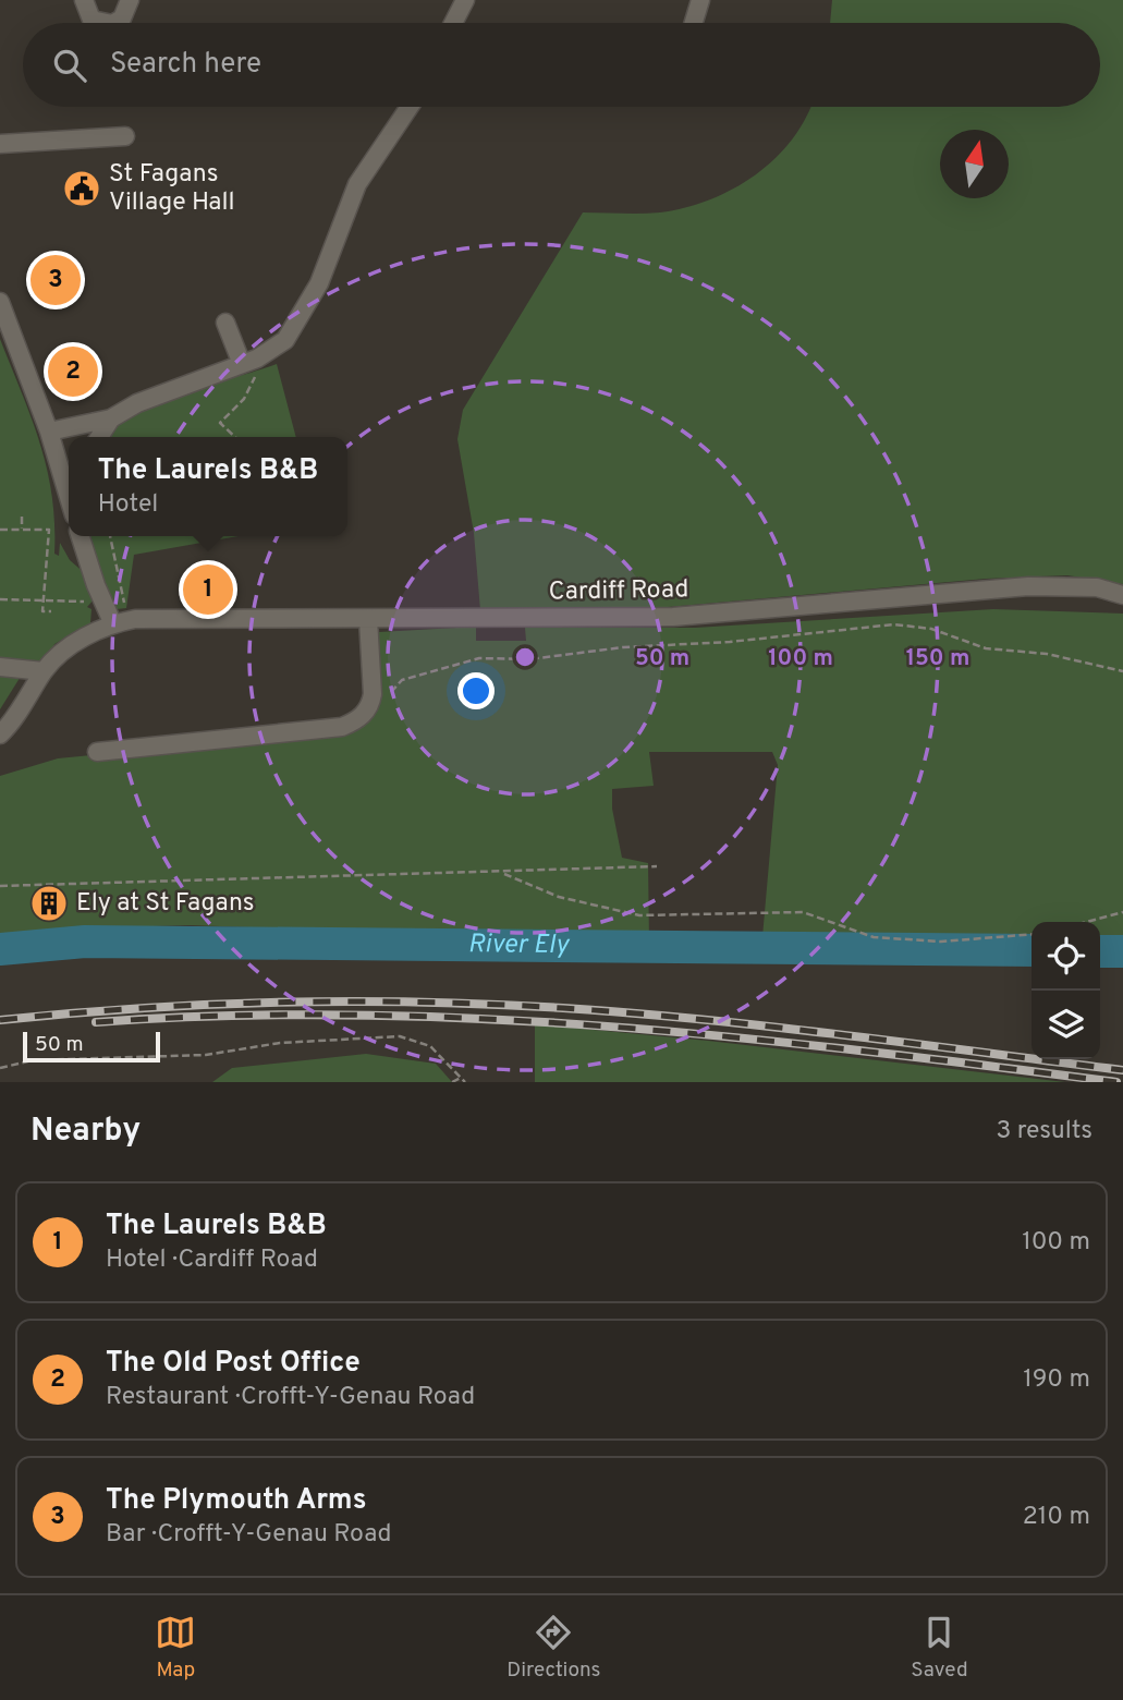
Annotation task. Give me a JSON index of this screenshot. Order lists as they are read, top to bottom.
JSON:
{
  "streets": {
    "street": ["Cardiff Road"]
  },
  "water": ["River Ely"],
  "places": {
    "public building": ["St Fagans Village Hall"],
    "building": ["Ely at St Fagans"]
  },
  "scale_bar": "50 m",
  "north": "top",
  "page": {
    "search": "Search here",
    "pins": ["3", "2", "1"],
    "popup": ["The Laurels B&B", "Hotel"],
    "scale": "50 m",
    "heading": ["Nearby", "3 results"],
    "list": [
      {
        "mark": "1",
        "name": "The Laurels B&B",
        "note": "Hotel · Cardiff Road",
        "value": "100 m"
      },
      {
        "mark": "2",
        "name": "The Old Post Office",
        "note": "Restaurant · Crofft-Y-Genau Road",
        "value": "190 m"
      },
      {
        "mark": "3",
        "name": "The Plymouth Arms",
        "note": "Bar · Crofft-Y-Genau Road",
        "value": "210 m"
      }
    ],
    "nav": ["Map", "Directions", "Saved"]
  },
  "rings": ["50 m", "100 m", "150 m"]
}
